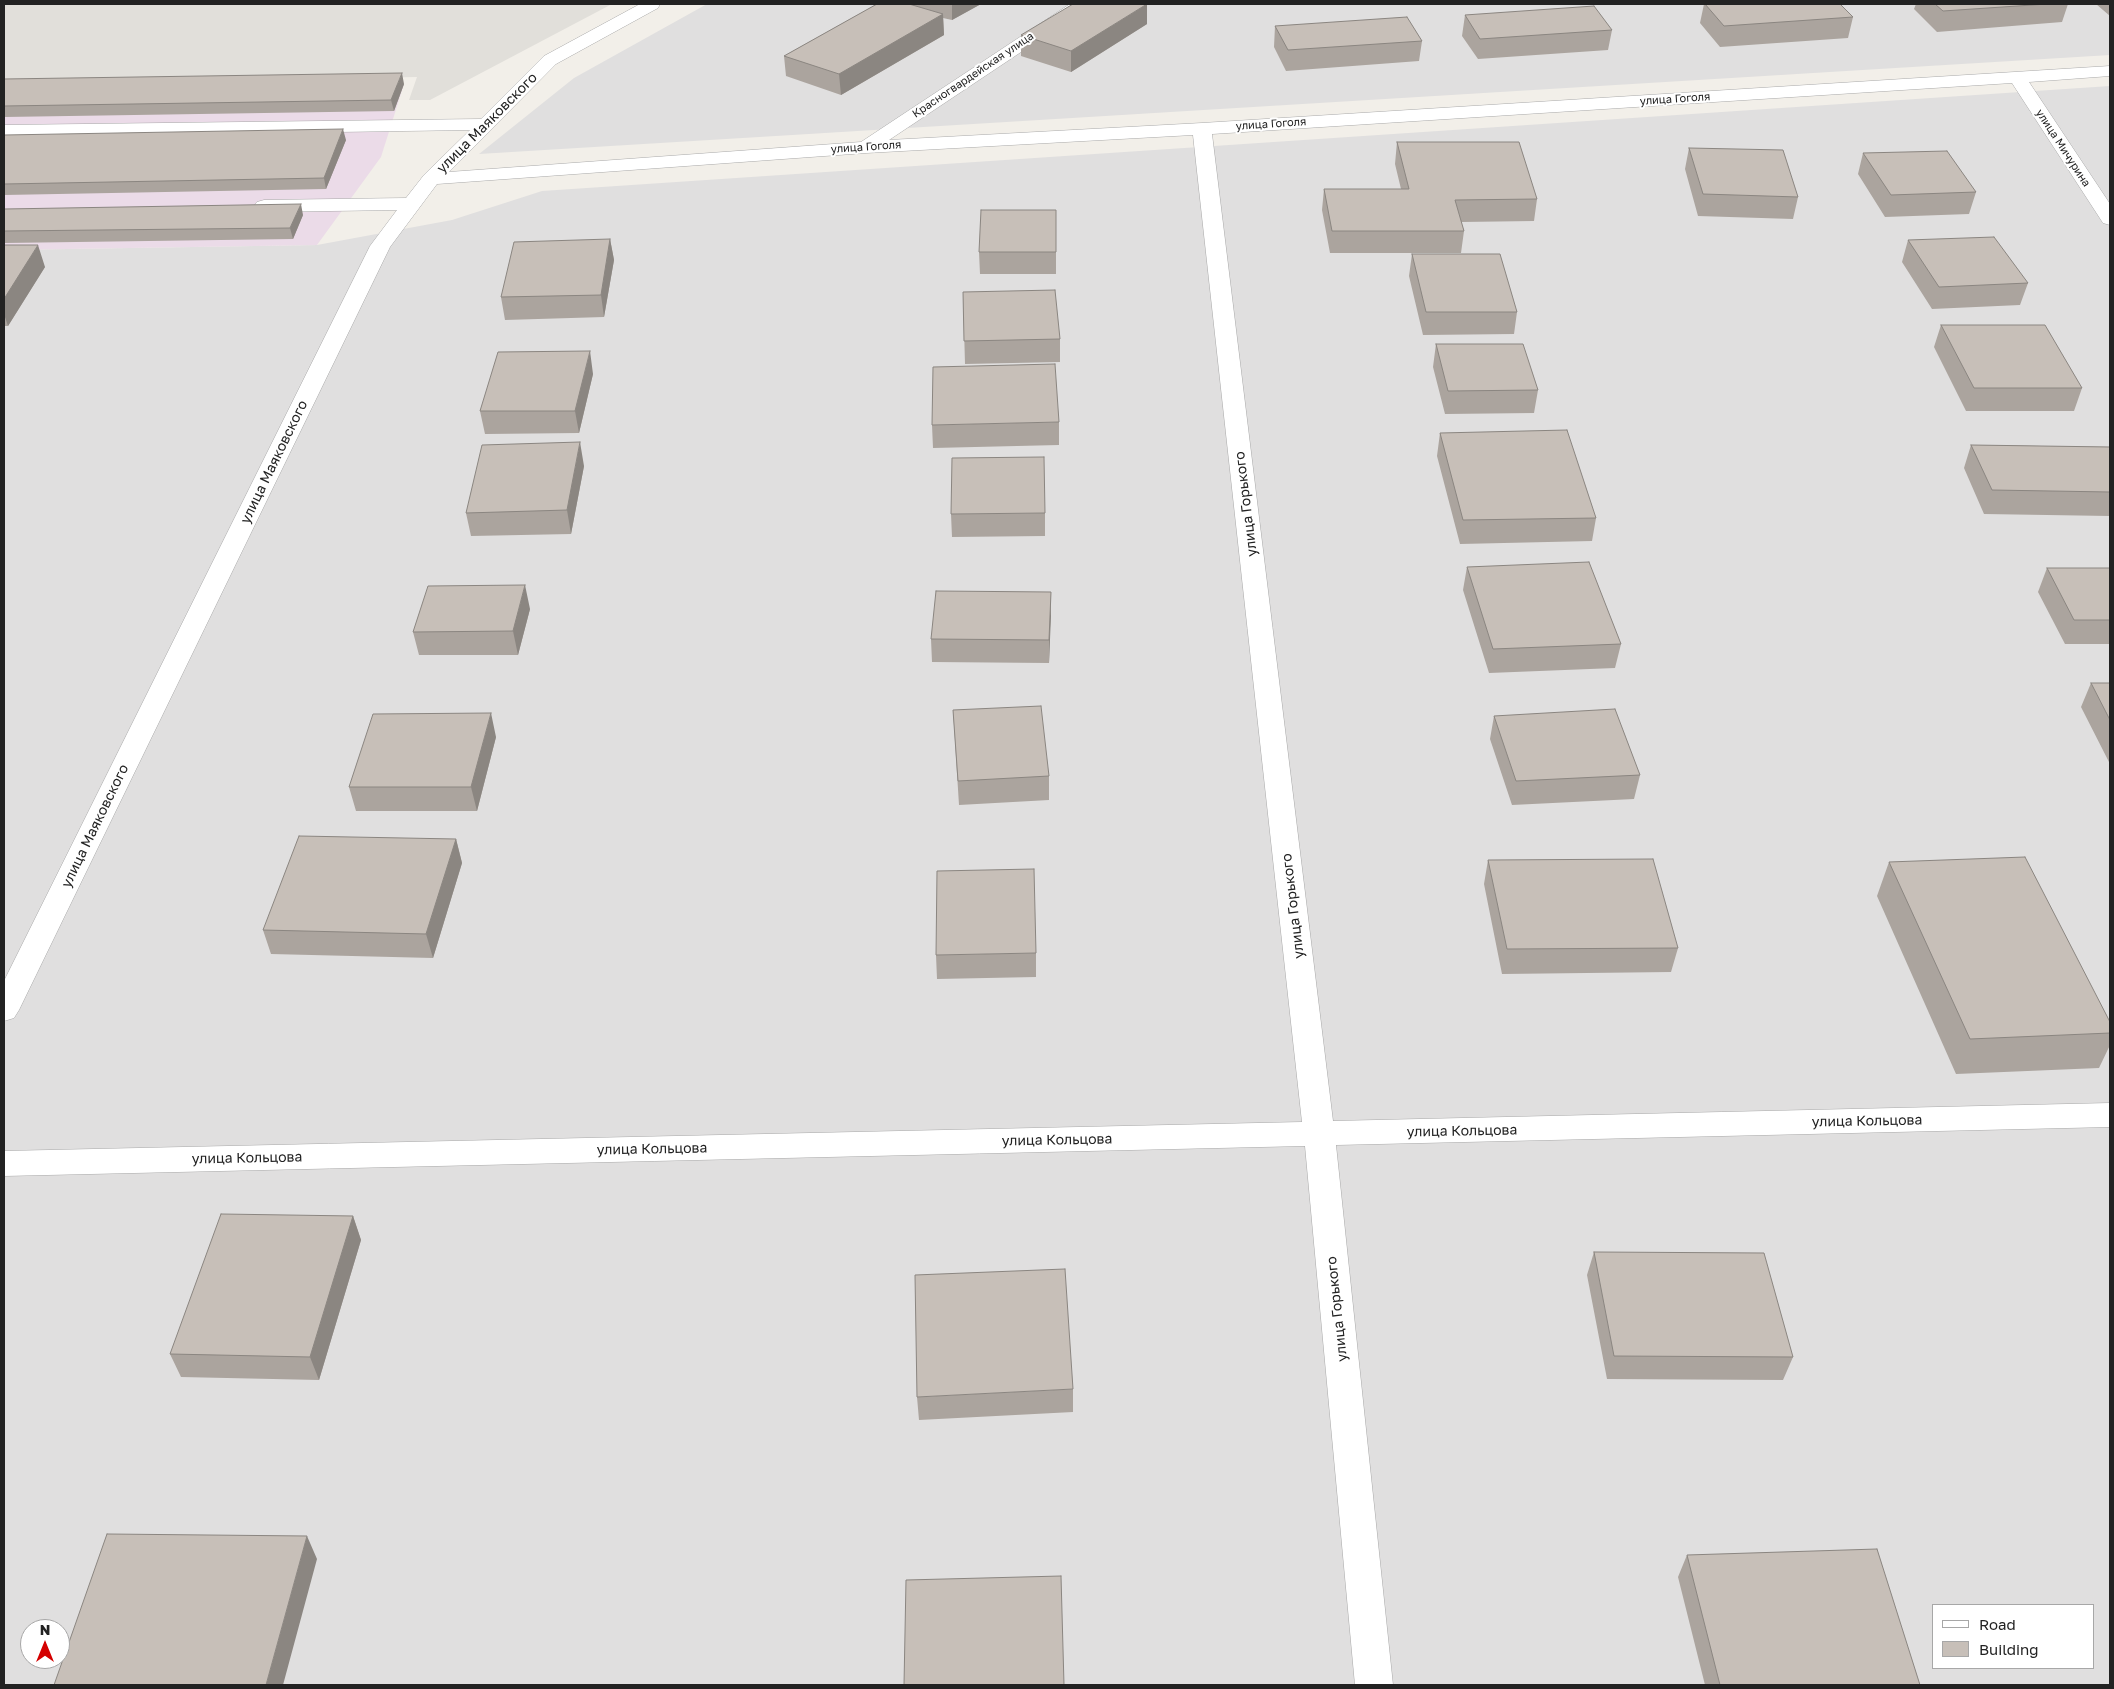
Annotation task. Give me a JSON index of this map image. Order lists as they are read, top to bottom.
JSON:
{
  "streets": {
    "street": [
      "Красногвардейская улица",
      "улица Гоголя",
      "улица Маяковского",
      "улица Мичурина",
      "улица Горького",
      "улица Кольцова"
    ]
  },
  "crossings": [
    ["Красногвардейская улица", "улица Гоголя"],
    ["улица Гоголя", "улица Маяковского"],
    ["улица Гоголя", "улица Мичурина"],
    ["улица Гоголя", "улица Горького"],
    ["улица Горького", "улица Кольцова"]
  ],
  "legend": ["Road", "Building"],
  "north": "top"
}
